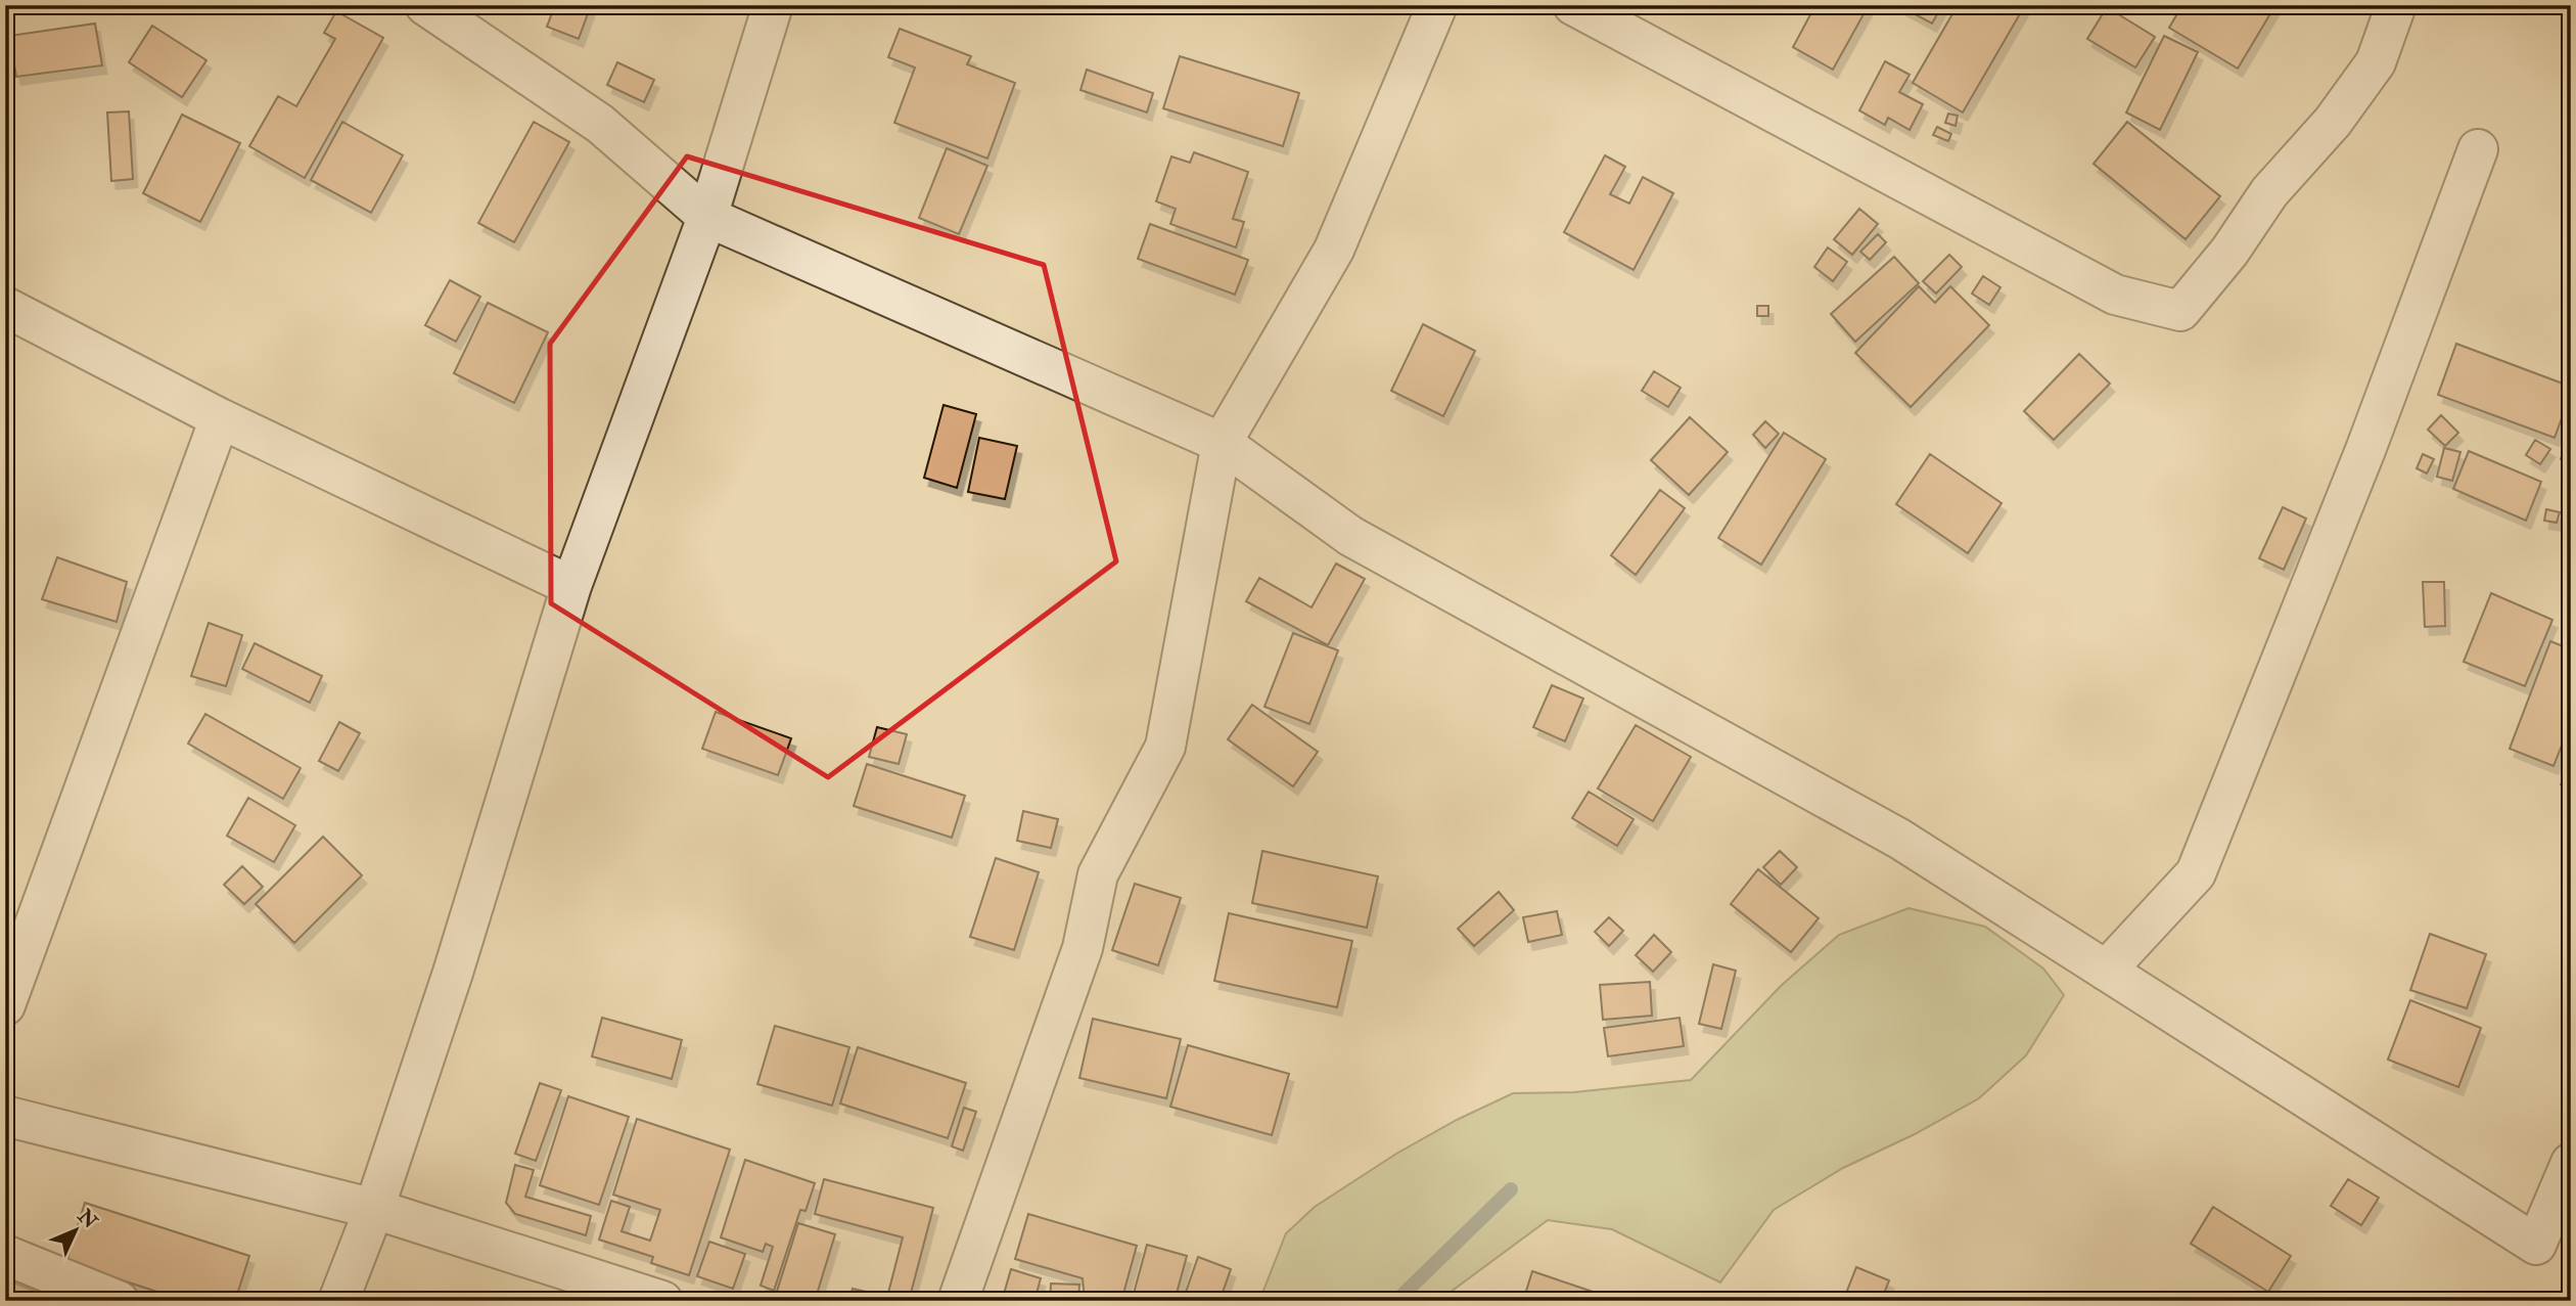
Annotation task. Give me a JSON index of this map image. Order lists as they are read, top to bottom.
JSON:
{
  "north": "top right"
}
